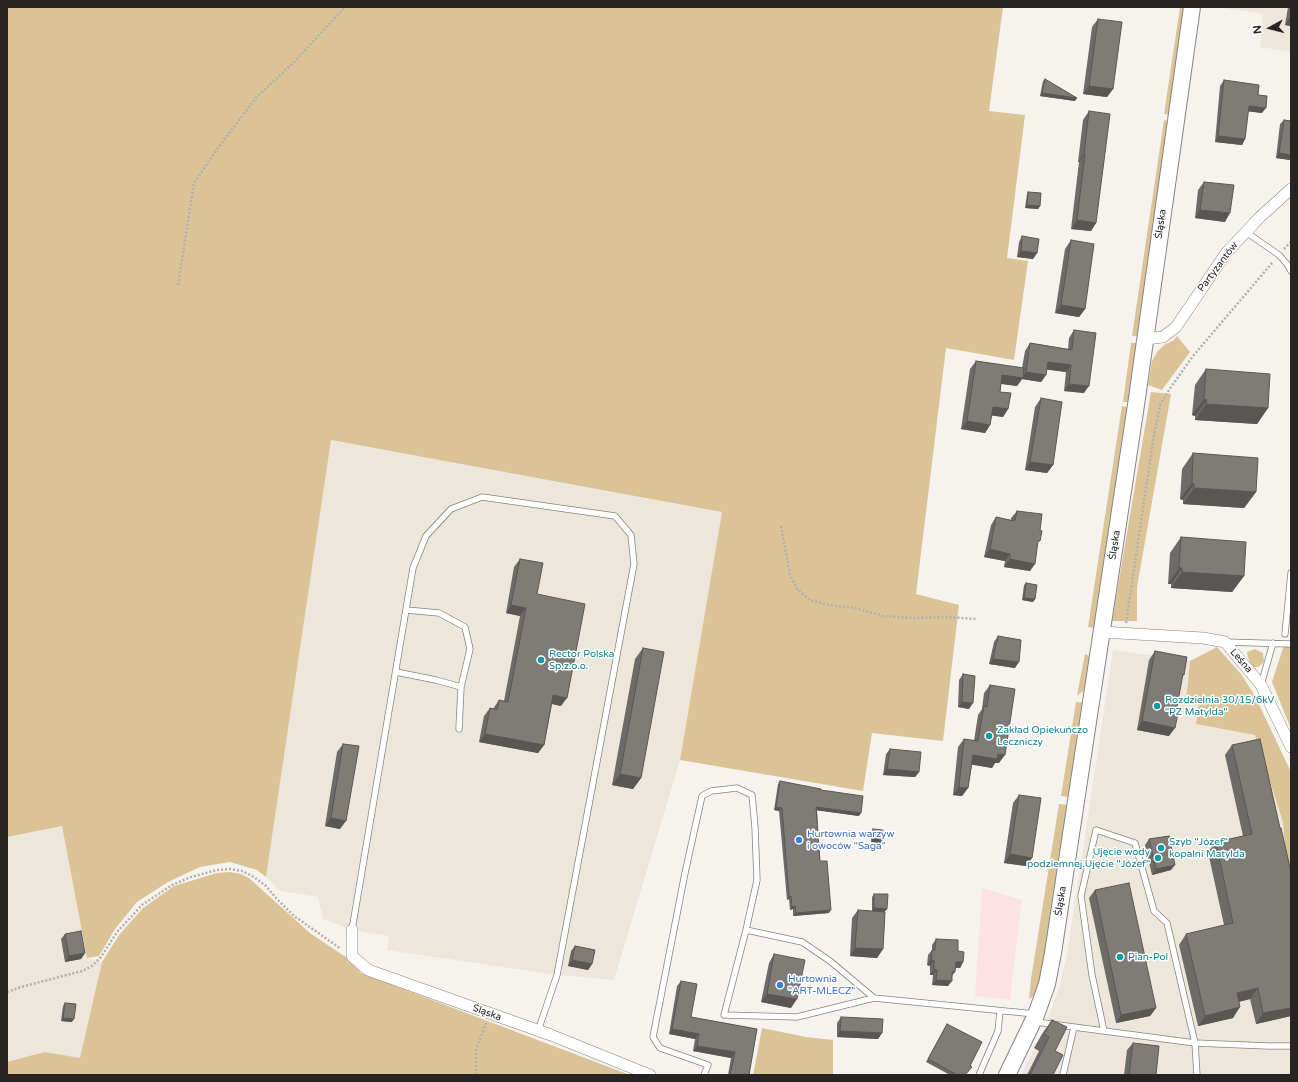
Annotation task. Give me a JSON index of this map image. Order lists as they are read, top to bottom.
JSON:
{
  "streets": {
    "main road": ["Śląska"],
    "street": ["Partyzantów", "Leśna"]
  },
  "crossings": [
    ["Śląska", "Partyzantów"],
    ["Śląska", "Leśna"]
  ],
  "places": [
    "Rector Polska Sp.z.o.o.",
    "Rozdzielnia 30/15/6kV \"PZ Matylda\"",
    "Zakład Opiekuńczo Leczniczy",
    "Hurtownia warzyw i owoców \"Saga\"",
    "Szyb \"Józef\" kopalni Matylda",
    "Ujęcie wody podziemnej.Ujęcie \"Józef\"",
    "Pian-Pol",
    "Hurtownia \"ART-MLECZ\""
  ],
  "north": "left"
}
